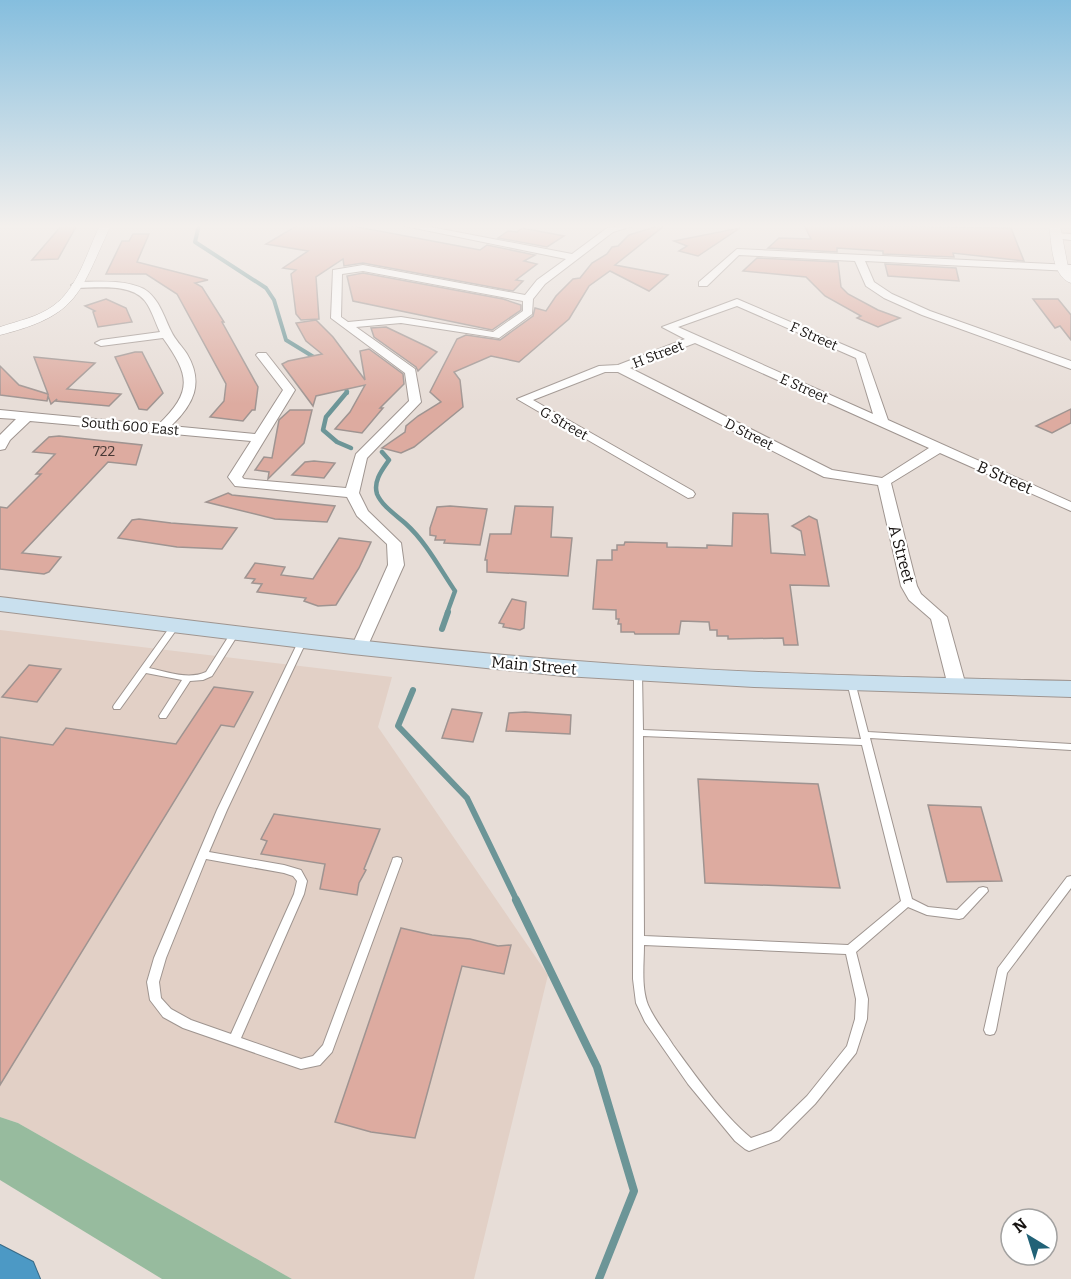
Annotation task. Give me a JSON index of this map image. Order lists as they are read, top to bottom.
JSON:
{
  "streets": {
    "main road": ["Main Street"],
    "street": [
      "F Street",
      "H Street",
      "E Street",
      "G Street",
      "South 600 East",
      "D Street",
      "B Street",
      "A Street"
    ]
  },
  "crossings": [
    ["F Street", "E Street"],
    ["H Street", "E Street"],
    ["H Street", "G Street"],
    ["H Street", "D Street"],
    ["E Street", "B Street"],
    ["G Street", "D Street"],
    ["D Street", "A Street"],
    ["A Street", "Main Street"]
  ],
  "house_numbers": ["722"],
  "north": "top left"
}
